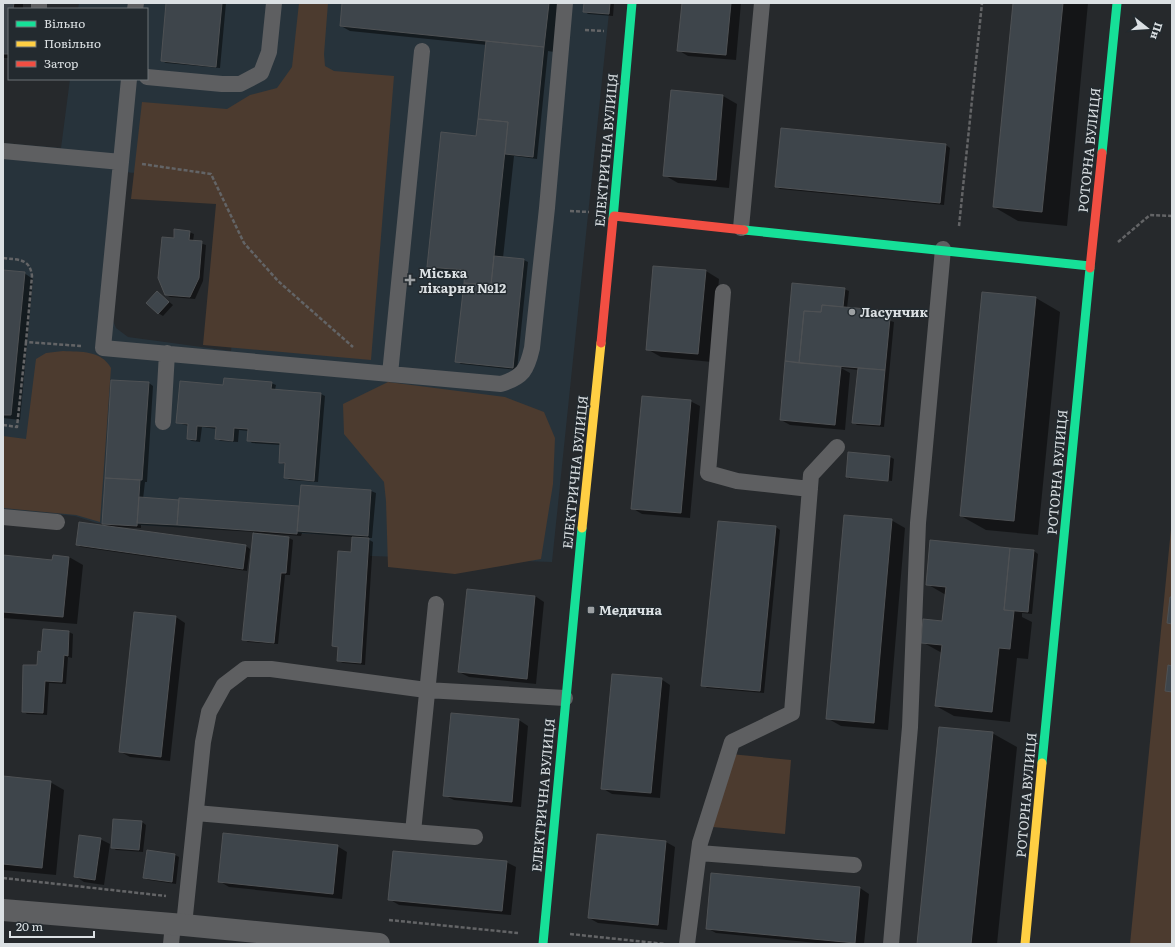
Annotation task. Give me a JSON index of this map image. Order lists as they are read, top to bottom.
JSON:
{
  "streets": {
    "street": ["ЕЛЕКТРИЧНА ВУЛИЦЯ", "РОТОРНА ВУЛИЦЯ"]
  },
  "places": {
    "health": ["Міська лікарня №12"],
    "other": ["Ласунчик"],
    "transit": ["Медична"]
  },
  "legend": ["Вільно", "Повільно", "Затор"],
  "scale_bar": "20 m",
  "north": "right"
}
